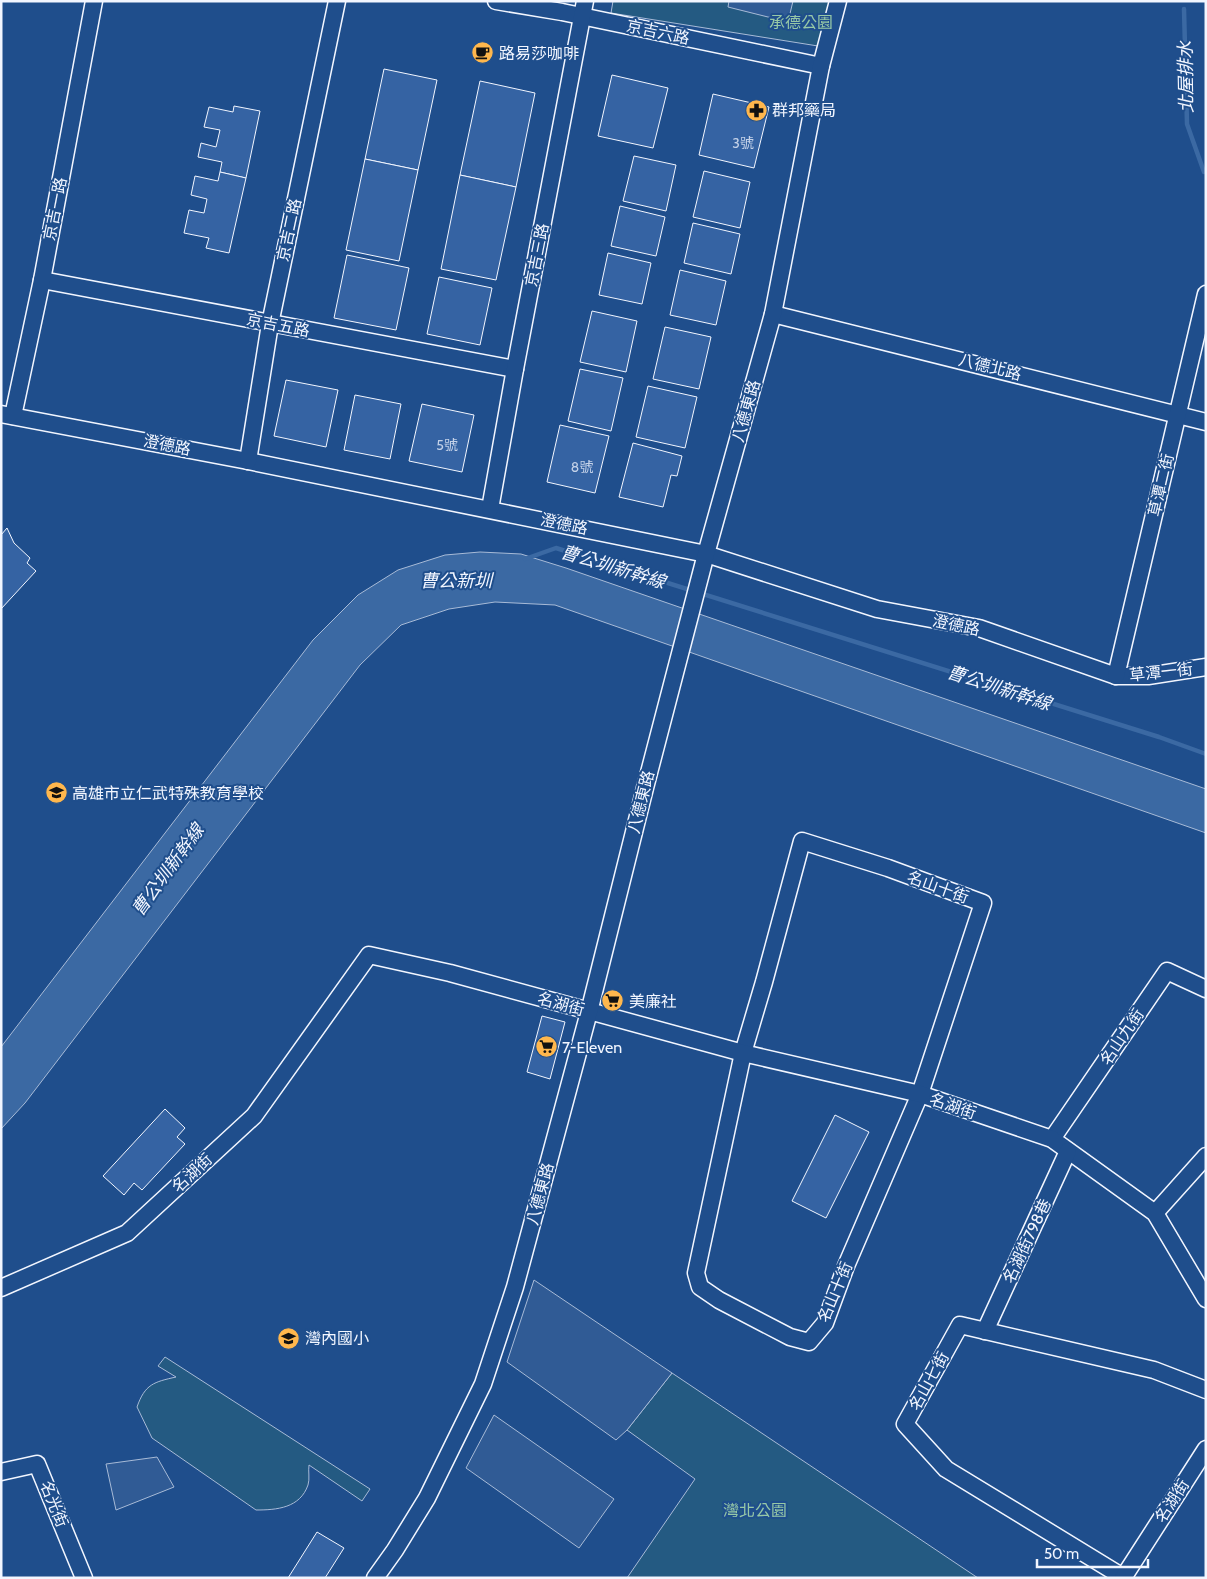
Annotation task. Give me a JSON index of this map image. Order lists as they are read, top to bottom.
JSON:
{
  "streets": {
    "street": [
      "京吉六路",
      "京吉一路",
      "京吉二路",
      "京吉三路",
      "京吉五路",
      "八德北路",
      "八德東路",
      "澄德路",
      "草潭二街",
      "草潭一街",
      "名山十街",
      "名湖街",
      "名山九街",
      "名湖街798巷",
      "名山七街",
      "名光街"
    ]
  },
  "crossings": [
    ["京吉六路", "京吉三路"],
    ["京吉六路", "八德東路"],
    ["京吉一路", "京吉五路"],
    ["京吉一路", "澄德路"],
    ["京吉二路", "京吉五路"],
    ["京吉二路", "澄德路"],
    ["京吉三路", "京吉五路"],
    ["京吉三路", "澄德路"],
    ["八德北路", "八德東路"],
    ["八德北路", "草潭二街"],
    ["八德東路", "澄德路"],
    ["八德東路", "名湖街"],
    ["澄德路", "草潭二街"],
    ["澄德路", "草潭一街"],
    ["草潭二街", "草潭一街"],
    ["名山十街", "名湖街"],
    ["名湖街", "名山九街"],
    ["名湖街", "名湖街798巷"],
    ["名湖街", "名山七街"],
    ["名湖街798巷", "名山七街"]
  ],
  "water": ["北屋排水", "曹公圳新幹線", "曹公新圳"],
  "parks": ["承德公園", "灣北公園"],
  "places": {
    "cafe": ["路易莎咖啡"],
    "pharmacy": ["群邦藥局"],
    "school or university": ["高雄市立仁武特殊教育學校", "灣內國小"],
    "supermarket": ["美廉社", "7-Eleven"]
  },
  "house_numbers": ["3號", "5號", "8號"],
  "scale_bar": "50 m"
}
